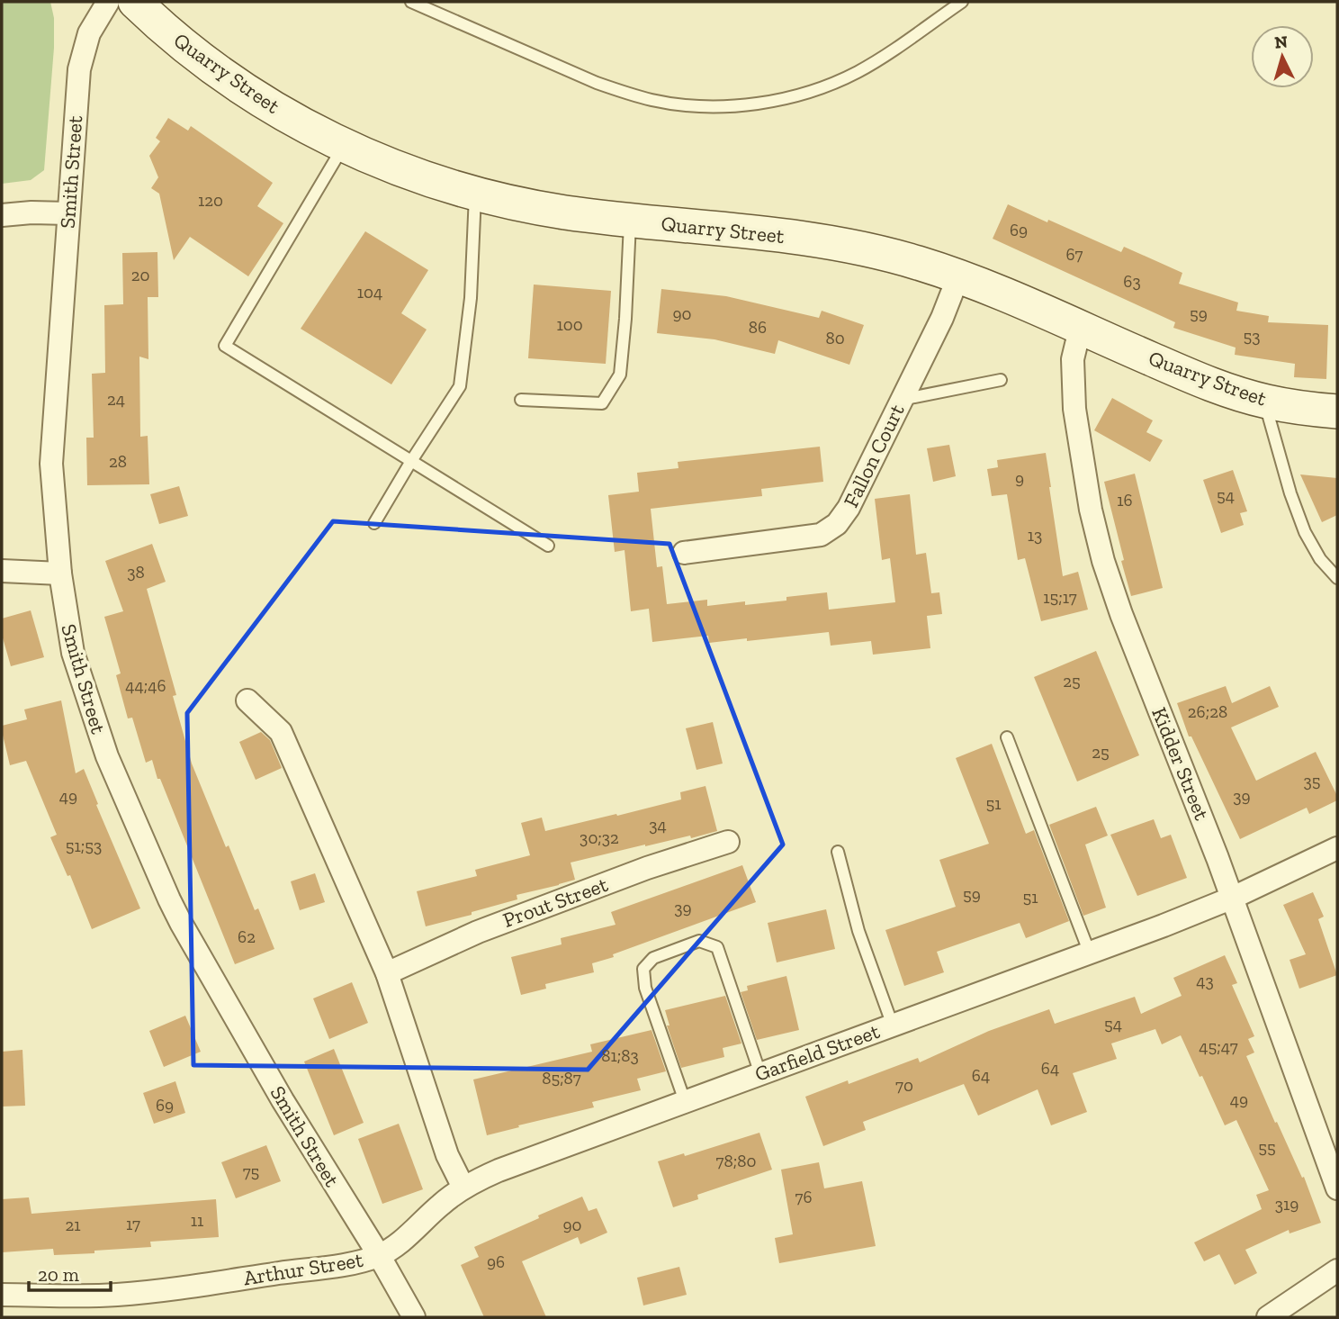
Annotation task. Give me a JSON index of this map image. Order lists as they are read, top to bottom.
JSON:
{
  "streets": {
    "main road": ["Quarry Street"],
    "street": [
      "Smith Street",
      "Fallon Court",
      "Kidder Street",
      "Prout Street",
      "Garfield Street",
      "Arthur Street"
    ]
  },
  "crossings": [
    ["Quarry Street", "Fallon Court"],
    ["Quarry Street", "Kidder Street"],
    ["Smith Street", "Garfield Street"],
    ["Smith Street", "Arthur Street"],
    ["Kidder Street", "Garfield Street"],
    ["Garfield Street", "Arthur Street"]
  ],
  "house_numbers": [
    "120",
    "69",
    "67",
    "20",
    "63",
    "104",
    "90",
    "59",
    "100",
    "86",
    "53",
    "80",
    "24",
    "28",
    "9",
    "54",
    "16",
    "13",
    "38",
    "15;17",
    "25",
    "44;46",
    "26;28",
    "25",
    "35",
    "49",
    "39",
    "51",
    "34",
    "30;32",
    "51;53",
    "59",
    "51",
    "39",
    "62",
    "43",
    "54",
    "45;47",
    "81;83",
    "64",
    "64",
    "85;87",
    "70",
    "49",
    "69",
    "55",
    "78;80",
    "75",
    "76",
    "319",
    "11",
    "17",
    "21",
    "90",
    "96"
  ],
  "scale_bar": "20 m",
  "north": "top"
}
